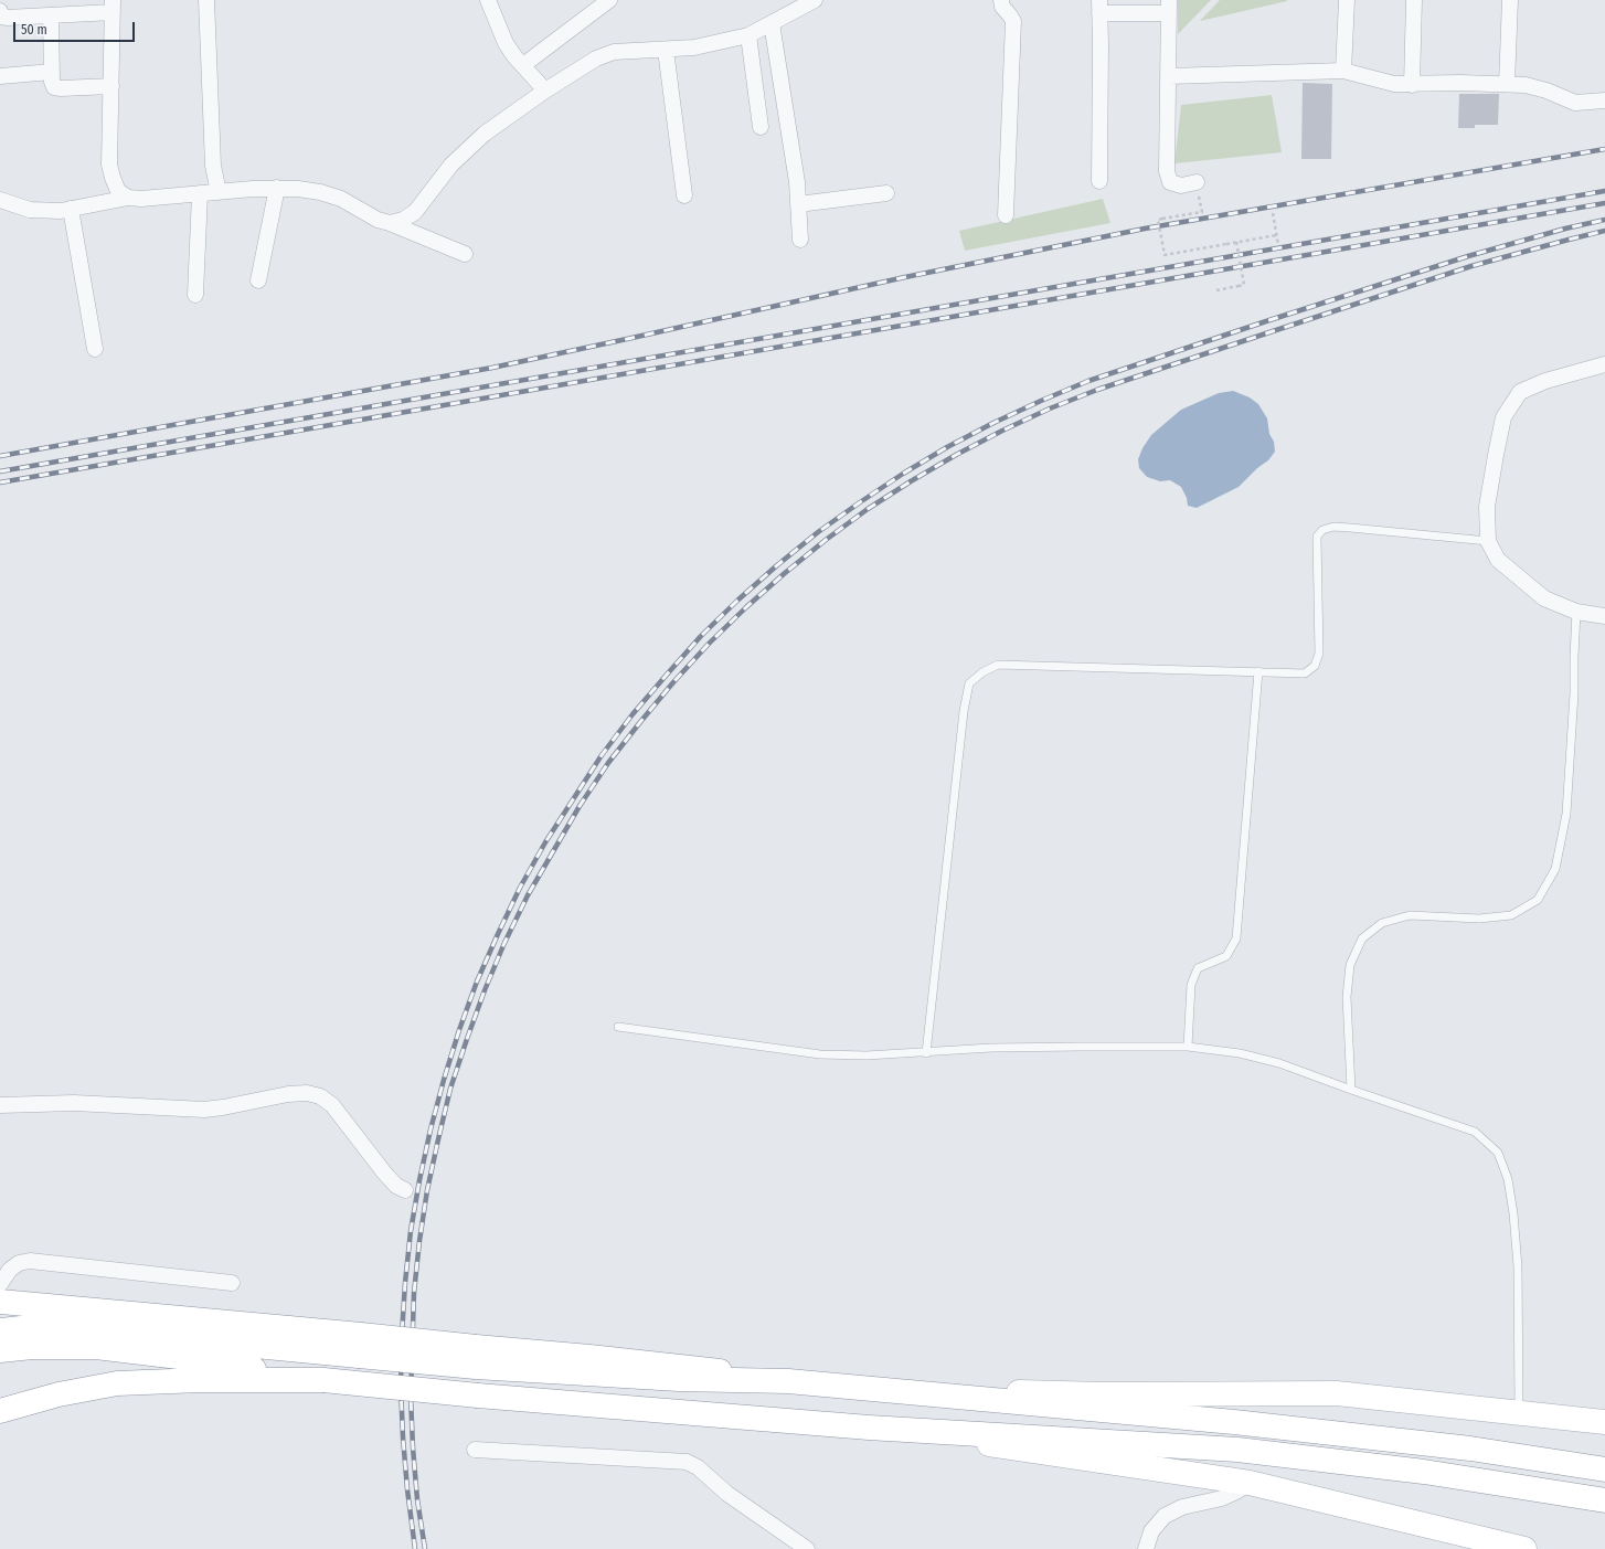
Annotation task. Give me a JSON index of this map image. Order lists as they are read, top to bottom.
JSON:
{
  "scale_bar": "50 m"
}
